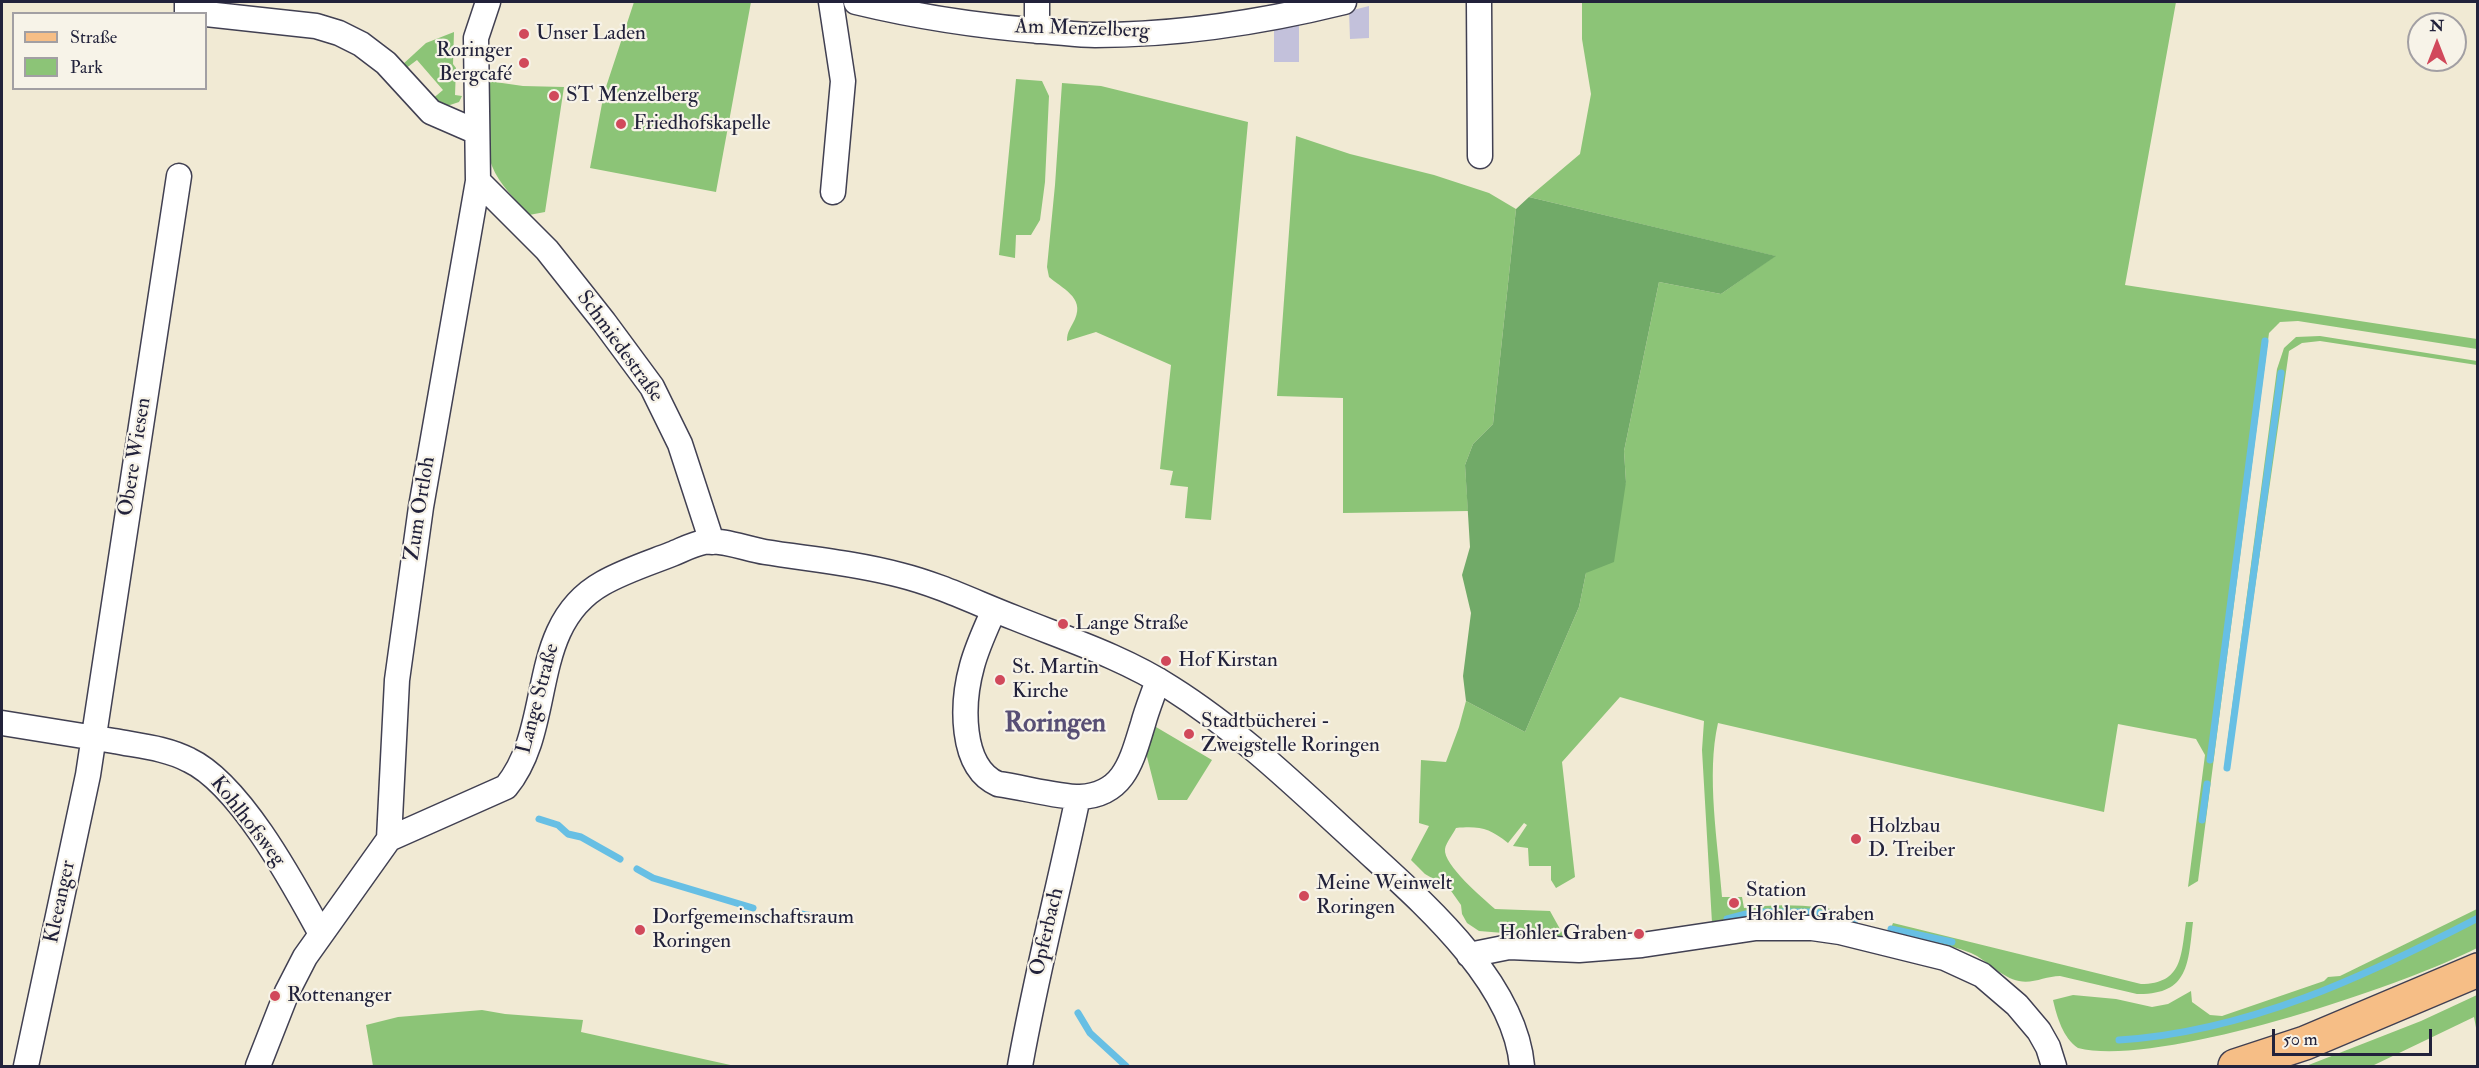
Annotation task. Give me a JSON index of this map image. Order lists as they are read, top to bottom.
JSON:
{
  "streets": {
    "street": [
      "Am Menzelberg",
      "Schmiedestraße",
      "Obere Wiesen",
      "Zum Ortloh",
      "Lange Straße",
      "Kohlhofsweg",
      "Kleeanger",
      "Opferbach"
    ]
  },
  "crossings": [
    ["Schmiedestraße", "Zum Ortloh"],
    ["Schmiedestraße", "Lange Straße"],
    ["Obere Wiesen", "Kohlhofsweg"],
    ["Obere Wiesen", "Kleeanger"],
    ["Zum Ortloh", "Lange Straße"],
    ["Lange Straße", "Opferbach"],
    ["Kohlhofsweg", "Kleeanger"]
  ],
  "districts": ["Roringen"],
  "places": [
    "Unser Laden",
    "Roringer Bergcafé",
    "ST Menzelberg",
    "Friedhofskapelle",
    "Lange Straße",
    "Hof Kirstan",
    "St. Martin Kirche",
    "Stadtbücherei - Zweigstelle Roringen",
    "Holzbau D. Treiber",
    "Meine Weinwelt Roringen",
    "Station Hohler Graben",
    "Dorfgemeinschaftsraum Roringen",
    "Hohler Graben",
    "Rottenanger"
  ],
  "legend": ["Straße", "Park"],
  "scale_bar": "50 m",
  "north": "top"
}
